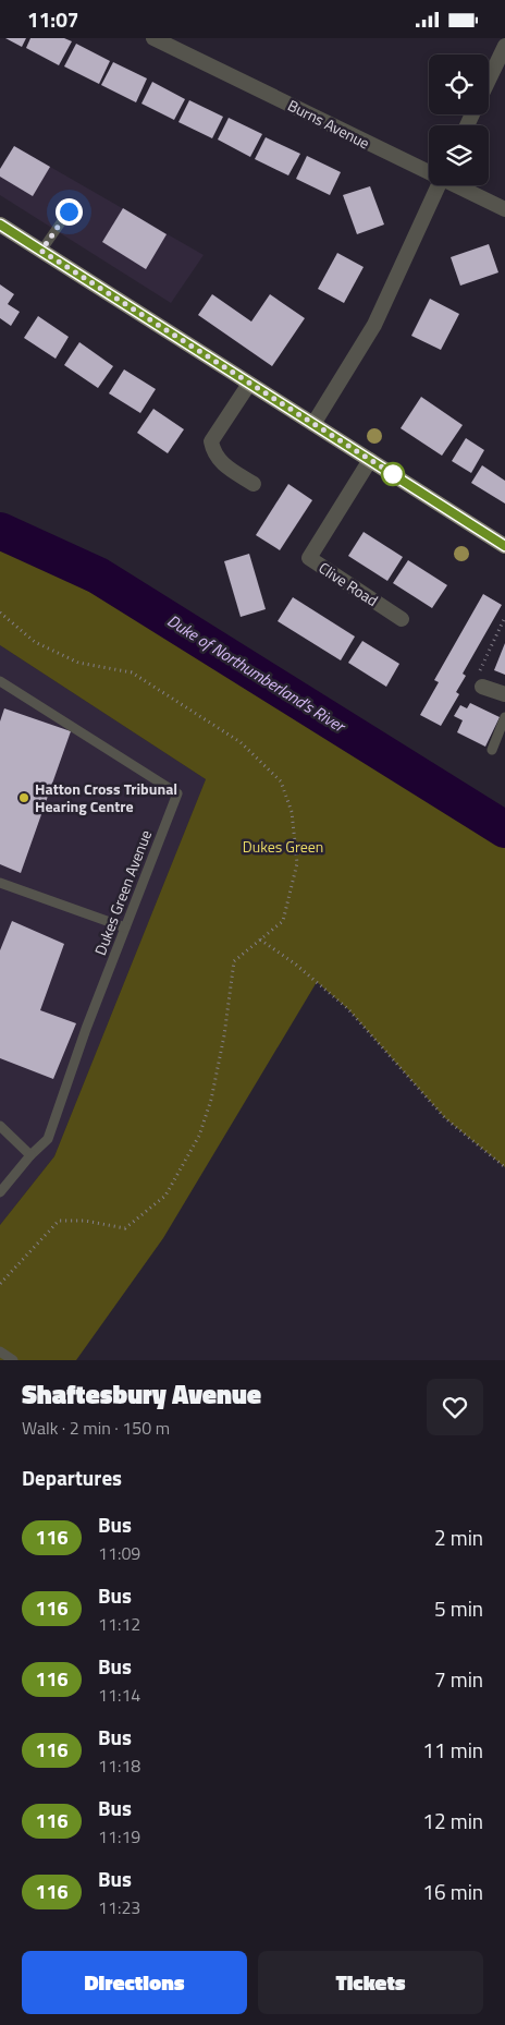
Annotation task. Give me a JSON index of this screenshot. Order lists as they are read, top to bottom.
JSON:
{
  "streets": {
    "street": ["Burns Avenue", "Clive Road"],
    "lane": ["Dukes Green Avenue"]
  },
  "water": ["Duke of Northumberland's River"],
  "parks": ["Dukes Green"],
  "places": ["Hatton Cross Tribunal Hearing Centre"],
  "lines": ["bus line 116"],
  "page": {
    "status": "11:07",
    "heading": [
      ["Shaftesbury Avenue", "Walk · 2 min · 150 m"],
      "Departures"
    ],
    "list": [
      {
        "mark": "116",
        "name": "Bus",
        "note": "11:09",
        "value": "2 min"
      },
      {
        "mark": "116",
        "name": "Bus",
        "note": "11:12",
        "value": "5 min"
      },
      {
        "mark": "116",
        "name": "Bus",
        "note": "11:14",
        "value": "7 min"
      },
      {
        "mark": "116",
        "name": "Bus",
        "note": "11:18",
        "value": "11 min"
      },
      {
        "mark": "116",
        "name": "Bus",
        "note": "11:19",
        "value": "12 min"
      },
      {
        "mark": "116",
        "name": "Bus",
        "note": "11:23",
        "value": "16 min"
      }
    ],
    "buttons": ["Directions", "Tickets"]
  }
}
